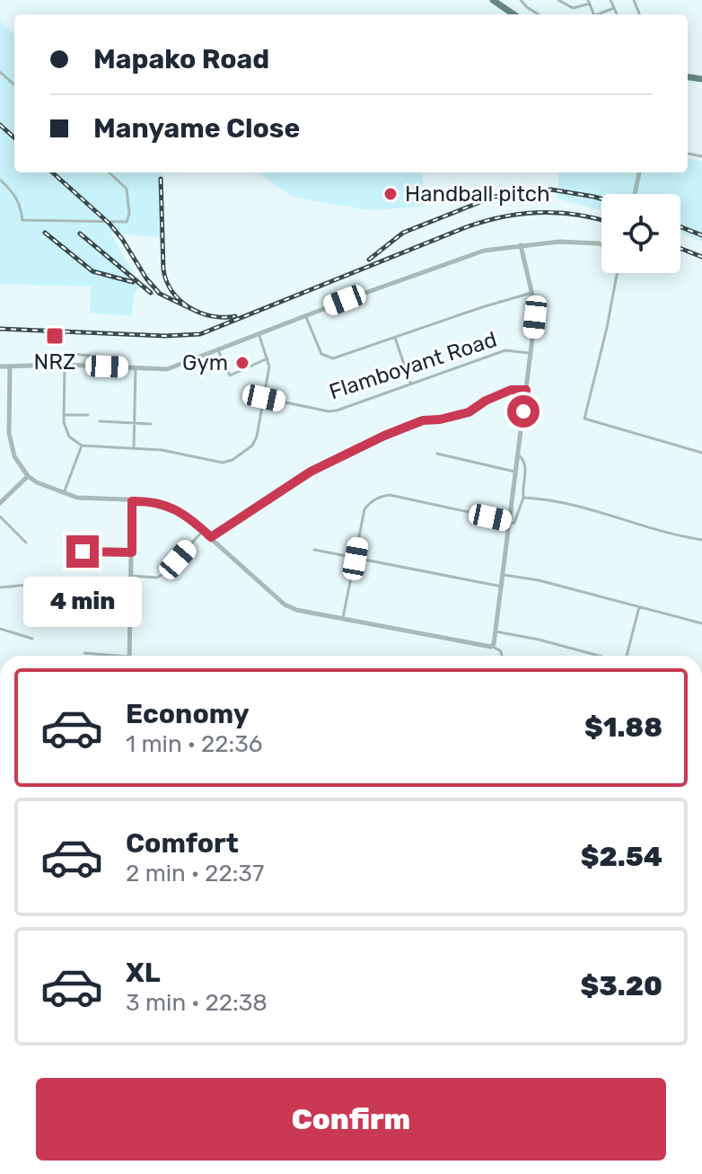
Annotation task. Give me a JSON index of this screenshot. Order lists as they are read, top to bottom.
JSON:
{
  "streets": {
    "street": ["Flamboyant Road"]
  },
  "places": {
    "other": ["Handball pitch", "Gym"],
    "transit": ["NRZ"]
  },
  "page": {
    "banner": ["Mapako Road", "Manyame Close"],
    "bubble": "4 min",
    "list": [
      {
        "name": "Economy",
        "note": "1 min · 22:36",
        "value": "$1.88"
      },
      {
        "name": "Comfort",
        "note": "2 min · 22:37",
        "value": "$2.54"
      },
      {
        "name": "XL",
        "note": "3 min · 22:38",
        "value": "$3.20"
      }
    ],
    "buttons": "Confirm"
  }
}
